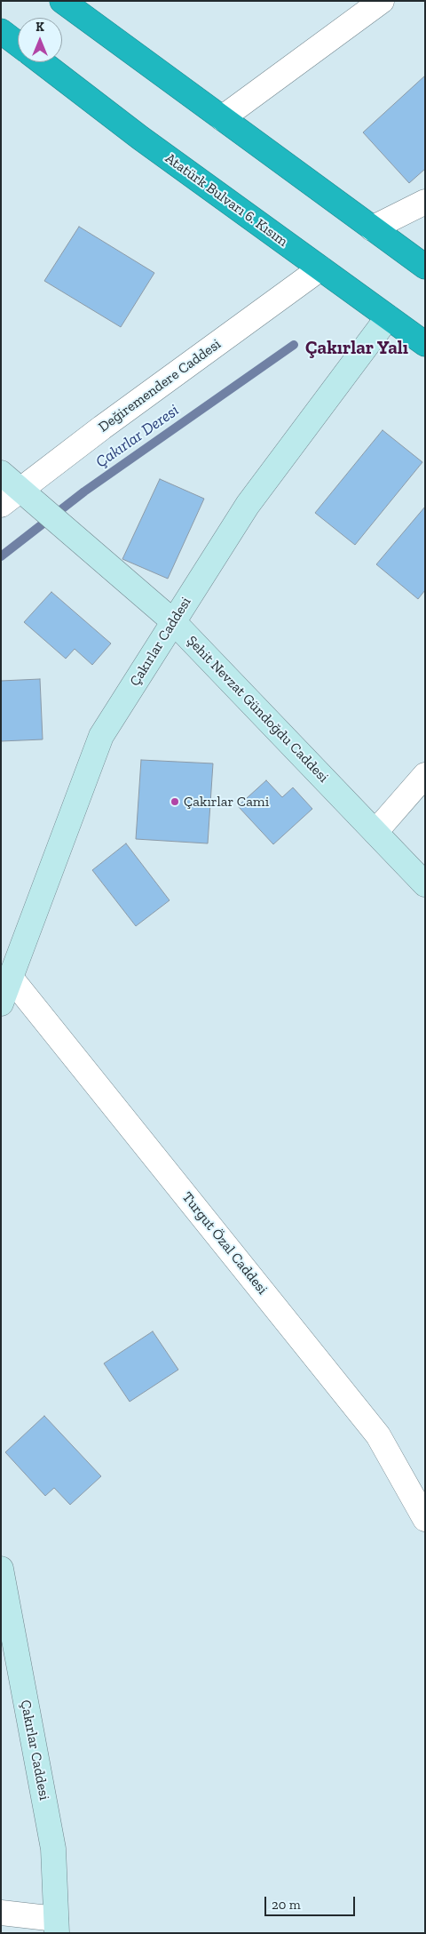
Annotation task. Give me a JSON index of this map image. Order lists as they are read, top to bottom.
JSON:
{
  "streets": {
    "highway": ["Atatürk Bulvarı 6. Kısım"],
    "street": [
      "Değiremendere Caddesi",
      "Çakırlar Caddesi",
      "Şehit Nevzat Gündoğdu Caddesi",
      "Turgut Özal Caddesi"
    ]
  },
  "crossings": [
    ["Atatürk Bulvarı 6. Kısım", "Değiremendere Caddesi"],
    ["Atatürk Bulvarı 6. Kısım", "Çakırlar Caddesi"],
    ["Değiremendere Caddesi", "Şehit Nevzat Gündoğdu Caddesi"],
    ["Çakırlar Caddesi", "Şehit Nevzat Gündoğdu Caddesi"],
    ["Çakırlar Caddesi", "Turgut Özal Caddesi"]
  ],
  "districts": ["Çakırlar Yalı"],
  "water": ["Çakırlar Deresi"],
  "places": ["Çakırlar Cami"],
  "scale_bar": "20 m",
  "north": "top"
}
